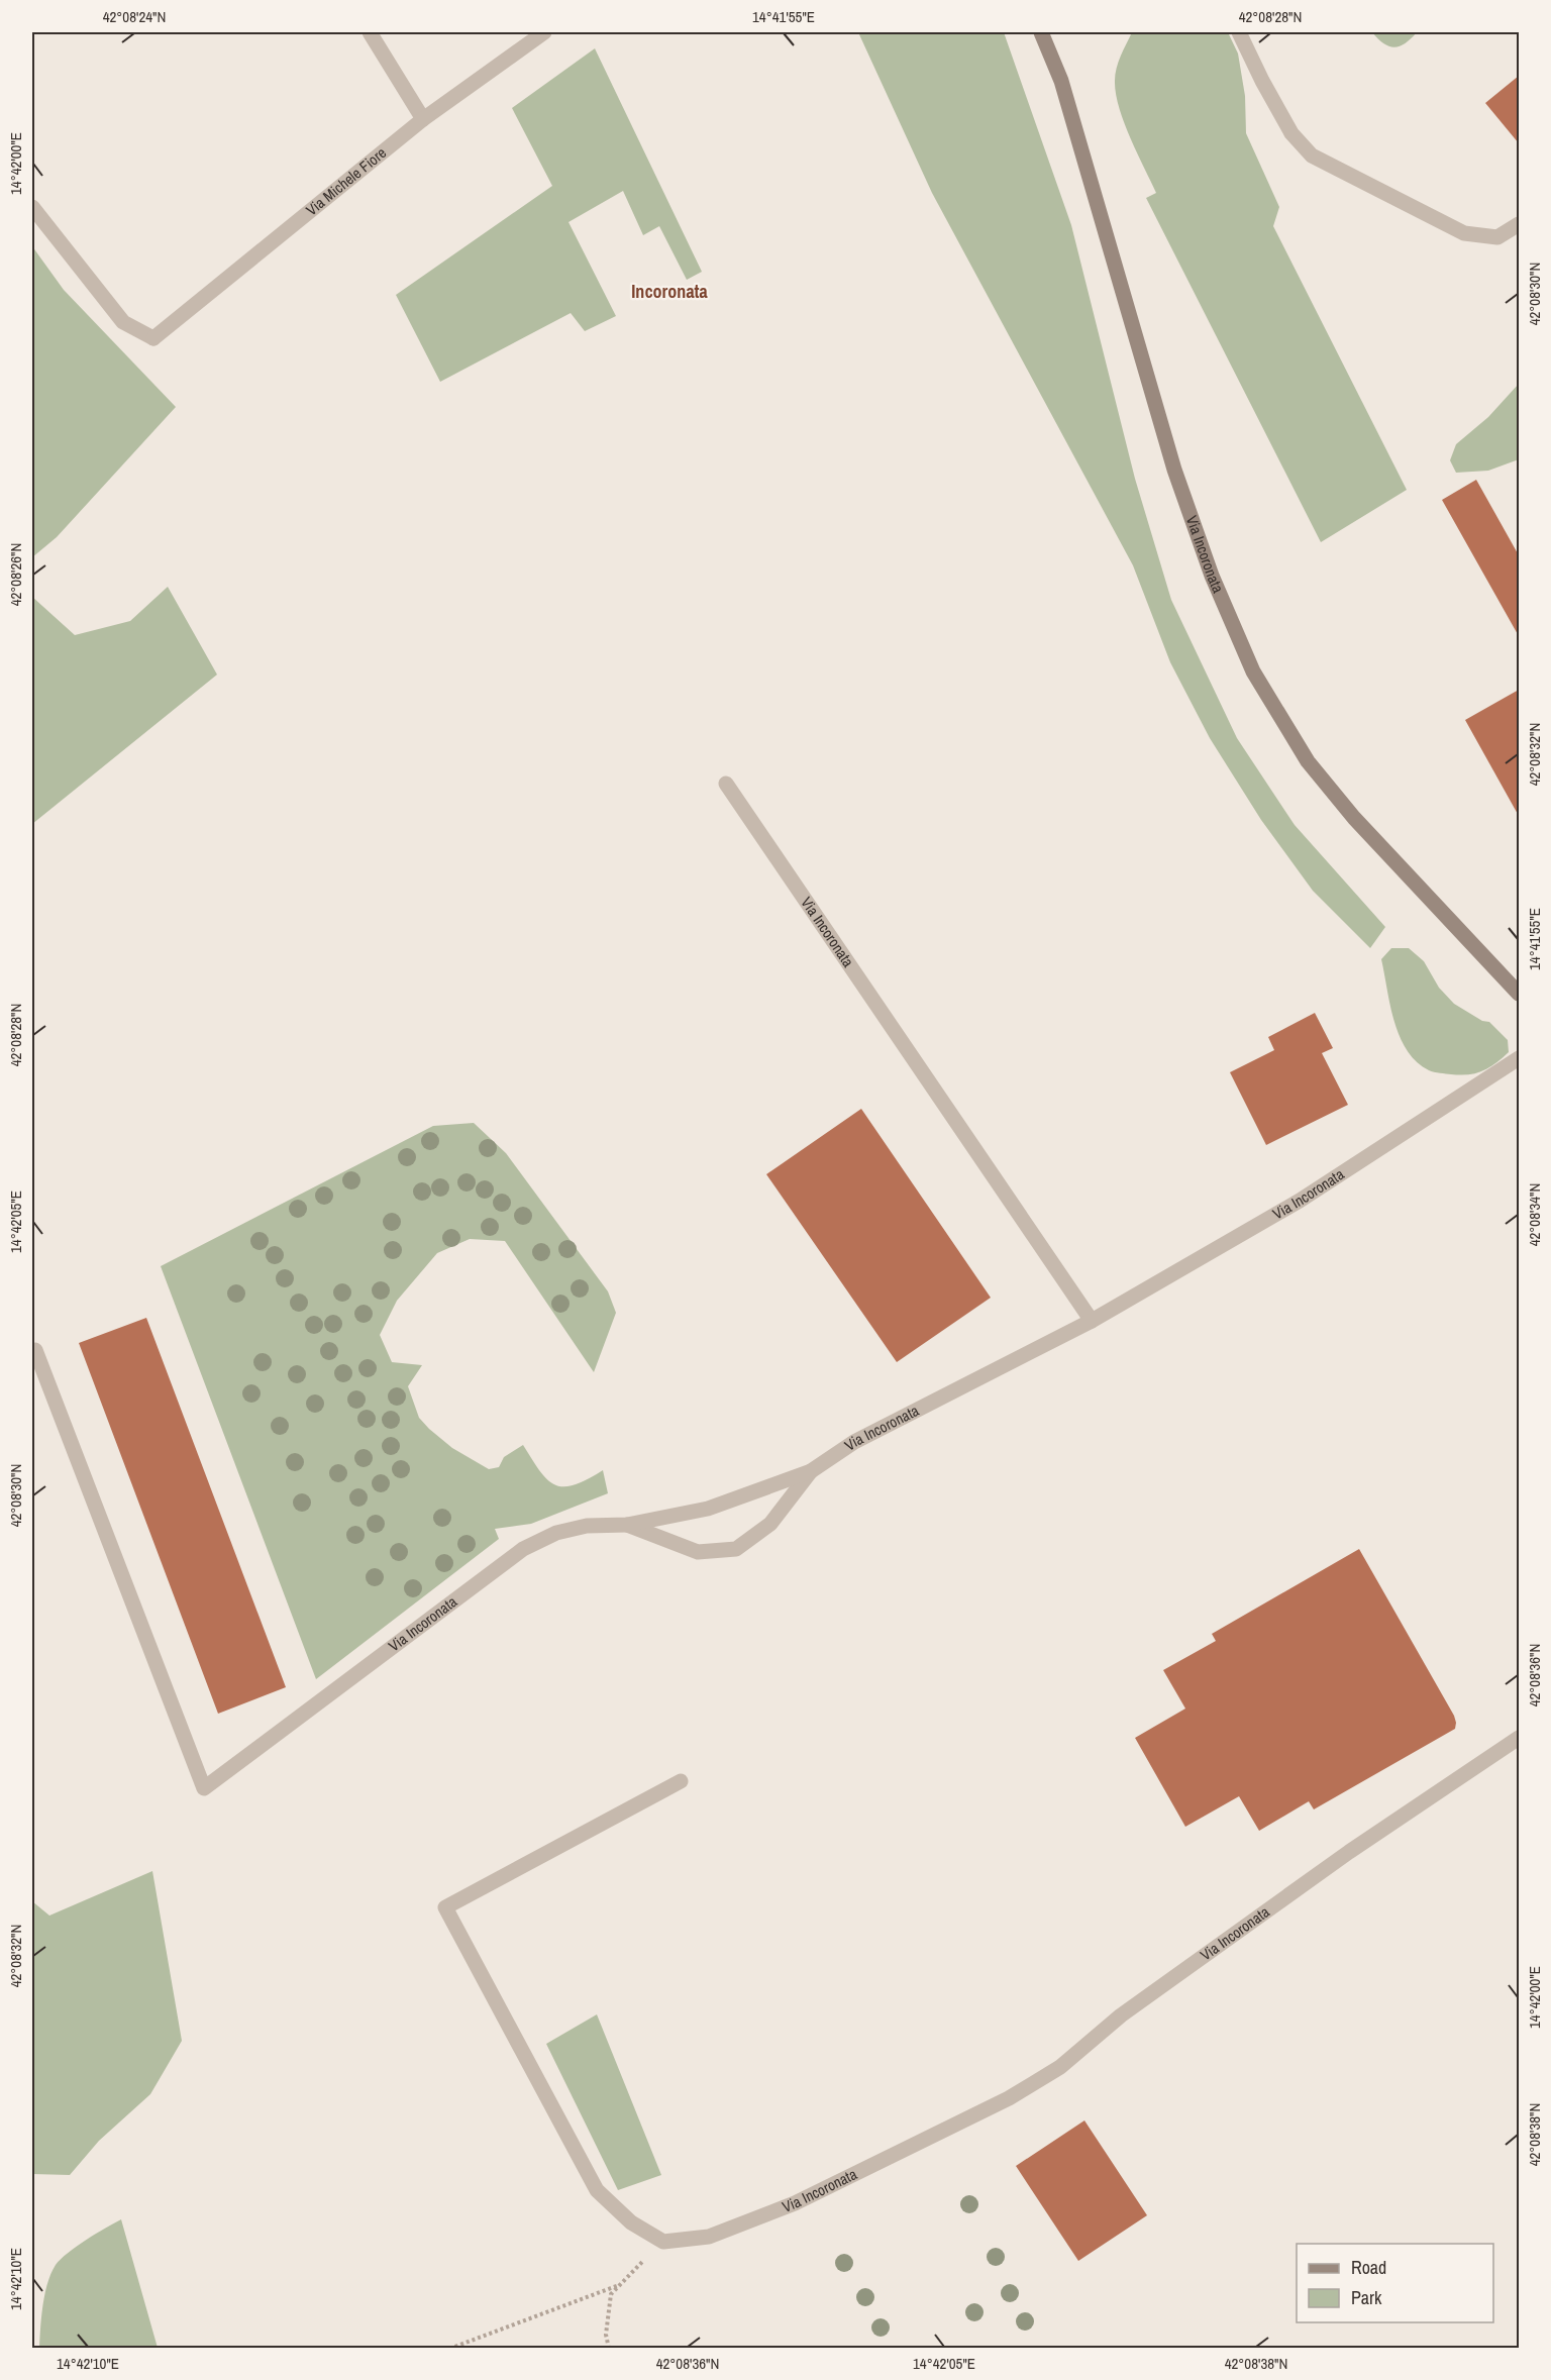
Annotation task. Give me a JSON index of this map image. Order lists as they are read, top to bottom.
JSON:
{
  "streets": {
    "main road": ["Via Incoronata"],
    "street": ["Via Michele Fiore"]
  },
  "districts": ["Incoronata"],
  "legend": ["Road", "Park"],
  "coordinates": [
    "42°08'24\"N",
    "14°41'55\"E",
    "42°08'28\"N",
    "14°42'00\"E",
    "42°08'30\"N",
    "42°08'26\"N",
    "42°08'32\"N",
    "42°08'34\"N",
    "14°42'05\"E",
    "42°08'36\"N",
    "42°08'38\"N",
    "14°42'10\"E"
  ]
}
